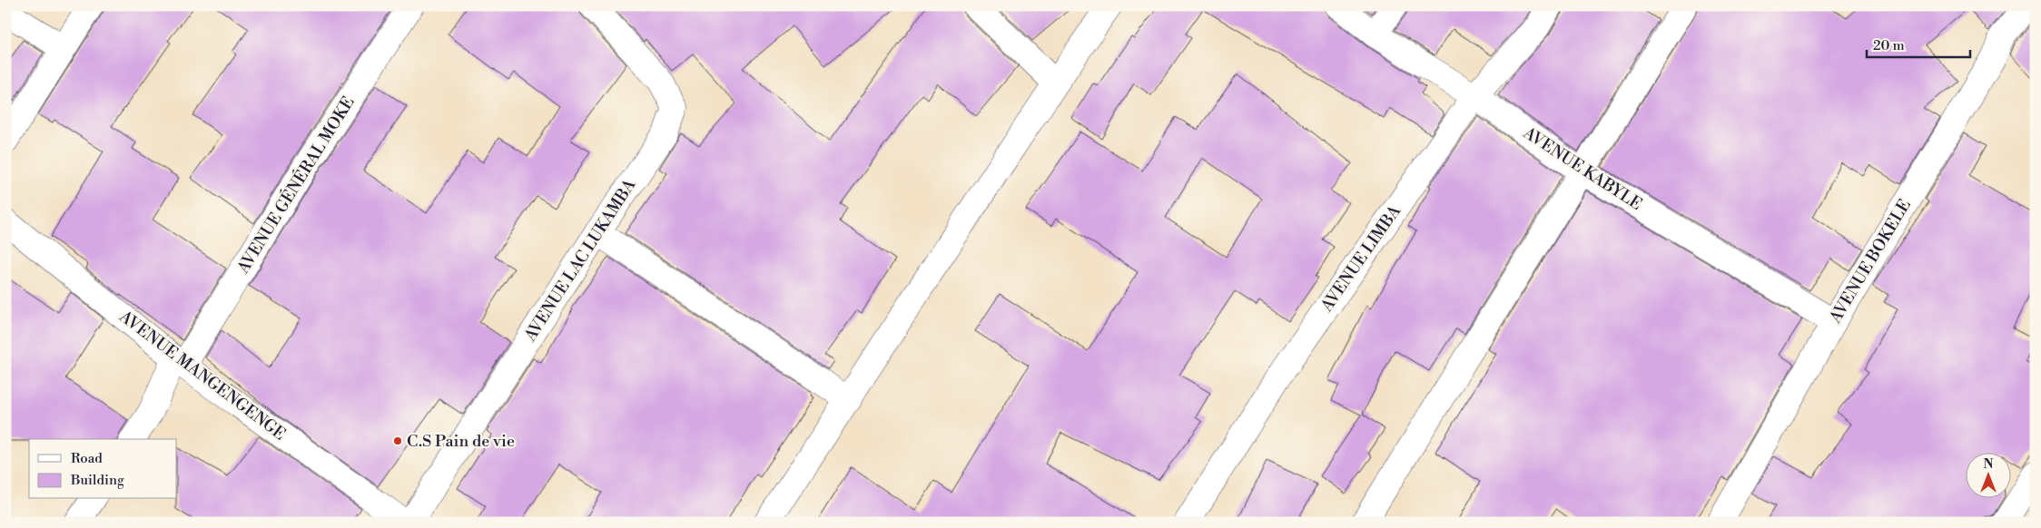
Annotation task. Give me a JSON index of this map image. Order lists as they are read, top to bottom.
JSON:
{
  "streets": {
    "street": [
      "AVENUE KABYLE",
      "AVENUE GÉNÉRAL MOKE",
      "AVENUE LIMBA",
      "AVENUE LAC LUKAMBA",
      "AVENUE BOKELE",
      "AVENUE MANGENGENGE"
    ]
  },
  "crossings": [
    ["AVENUE KABYLE", "AVENUE LIMBA"],
    ["AVENUE KABYLE", "AVENUE BOKELE"],
    ["AVENUE GÉNÉRAL MOKE", "AVENUE MANGENGENGE"]
  ],
  "places": ["C.S Pain de vie"],
  "legend": ["Road", "Building"],
  "scale_bar": "20 m",
  "north": "top"
}
